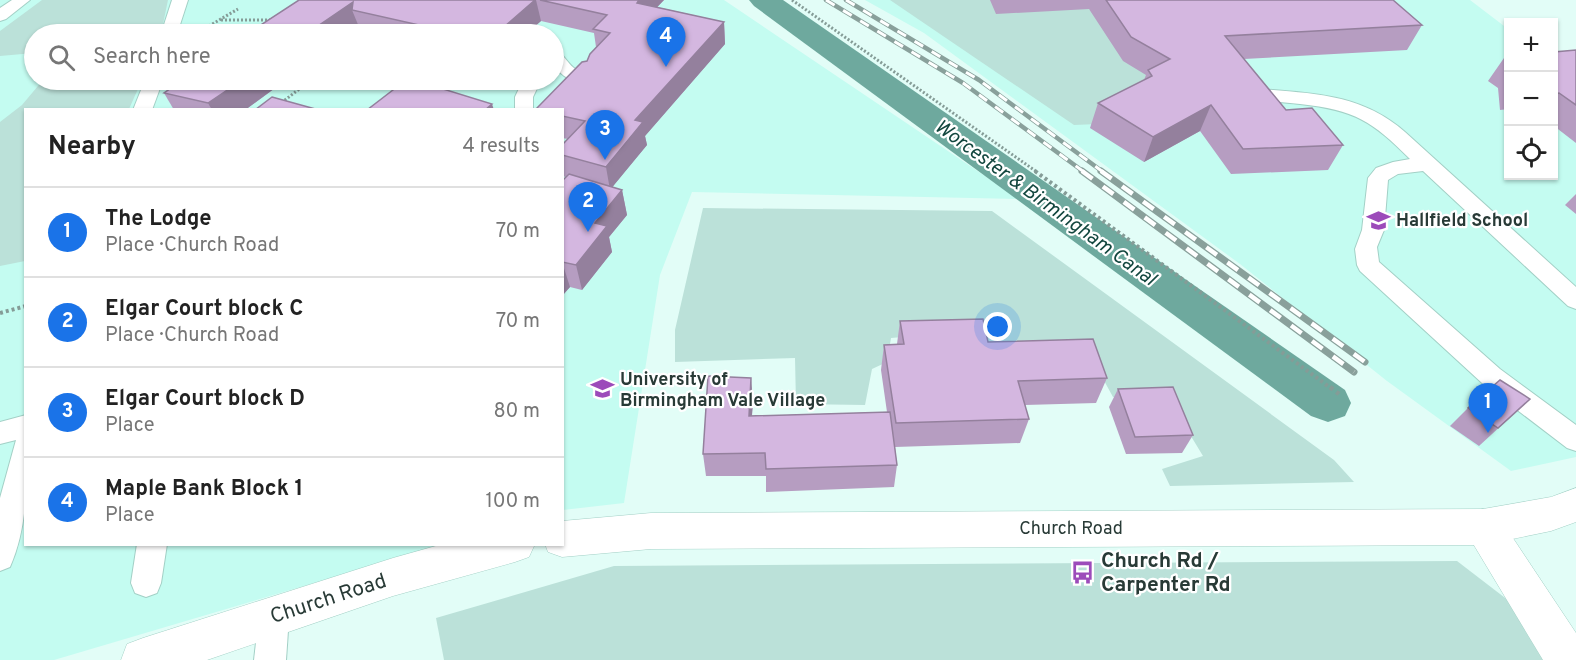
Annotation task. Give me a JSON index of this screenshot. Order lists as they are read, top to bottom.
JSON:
{
  "streets": {
    "main road": ["Church Road"]
  },
  "water": ["Worcester & Birmingham Canal"],
  "places": {
    "school or university": ["Hallfield School", "University of Birmingham Vale Village"],
    "bus stop": ["Church Rd / Carpenter Rd"]
  },
  "page": {
    "pins": [
      "4",
      "3",
      "2",
      "1"
    ],
    "map_buttons": ["+", "−"],
    "search": "Search here",
    "heading": ["Nearby", "4 results"],
    "list": [
      {
        "mark": "1",
        "name": "The Lodge",
        "note": "Place · Church Road",
        "value": "70 m"
      },
      {
        "mark": "2",
        "name": "Elgar Court block C",
        "note": "Place · Church Road",
        "value": "70 m"
      },
      {
        "mark": "3",
        "name": "Elgar Court block D",
        "note": "Place",
        "value": "80 m"
      },
      {
        "mark": "4",
        "name": "Maple Bank Block 1",
        "note": "Place",
        "value": "100 m"
      }
    ]
  }
}
